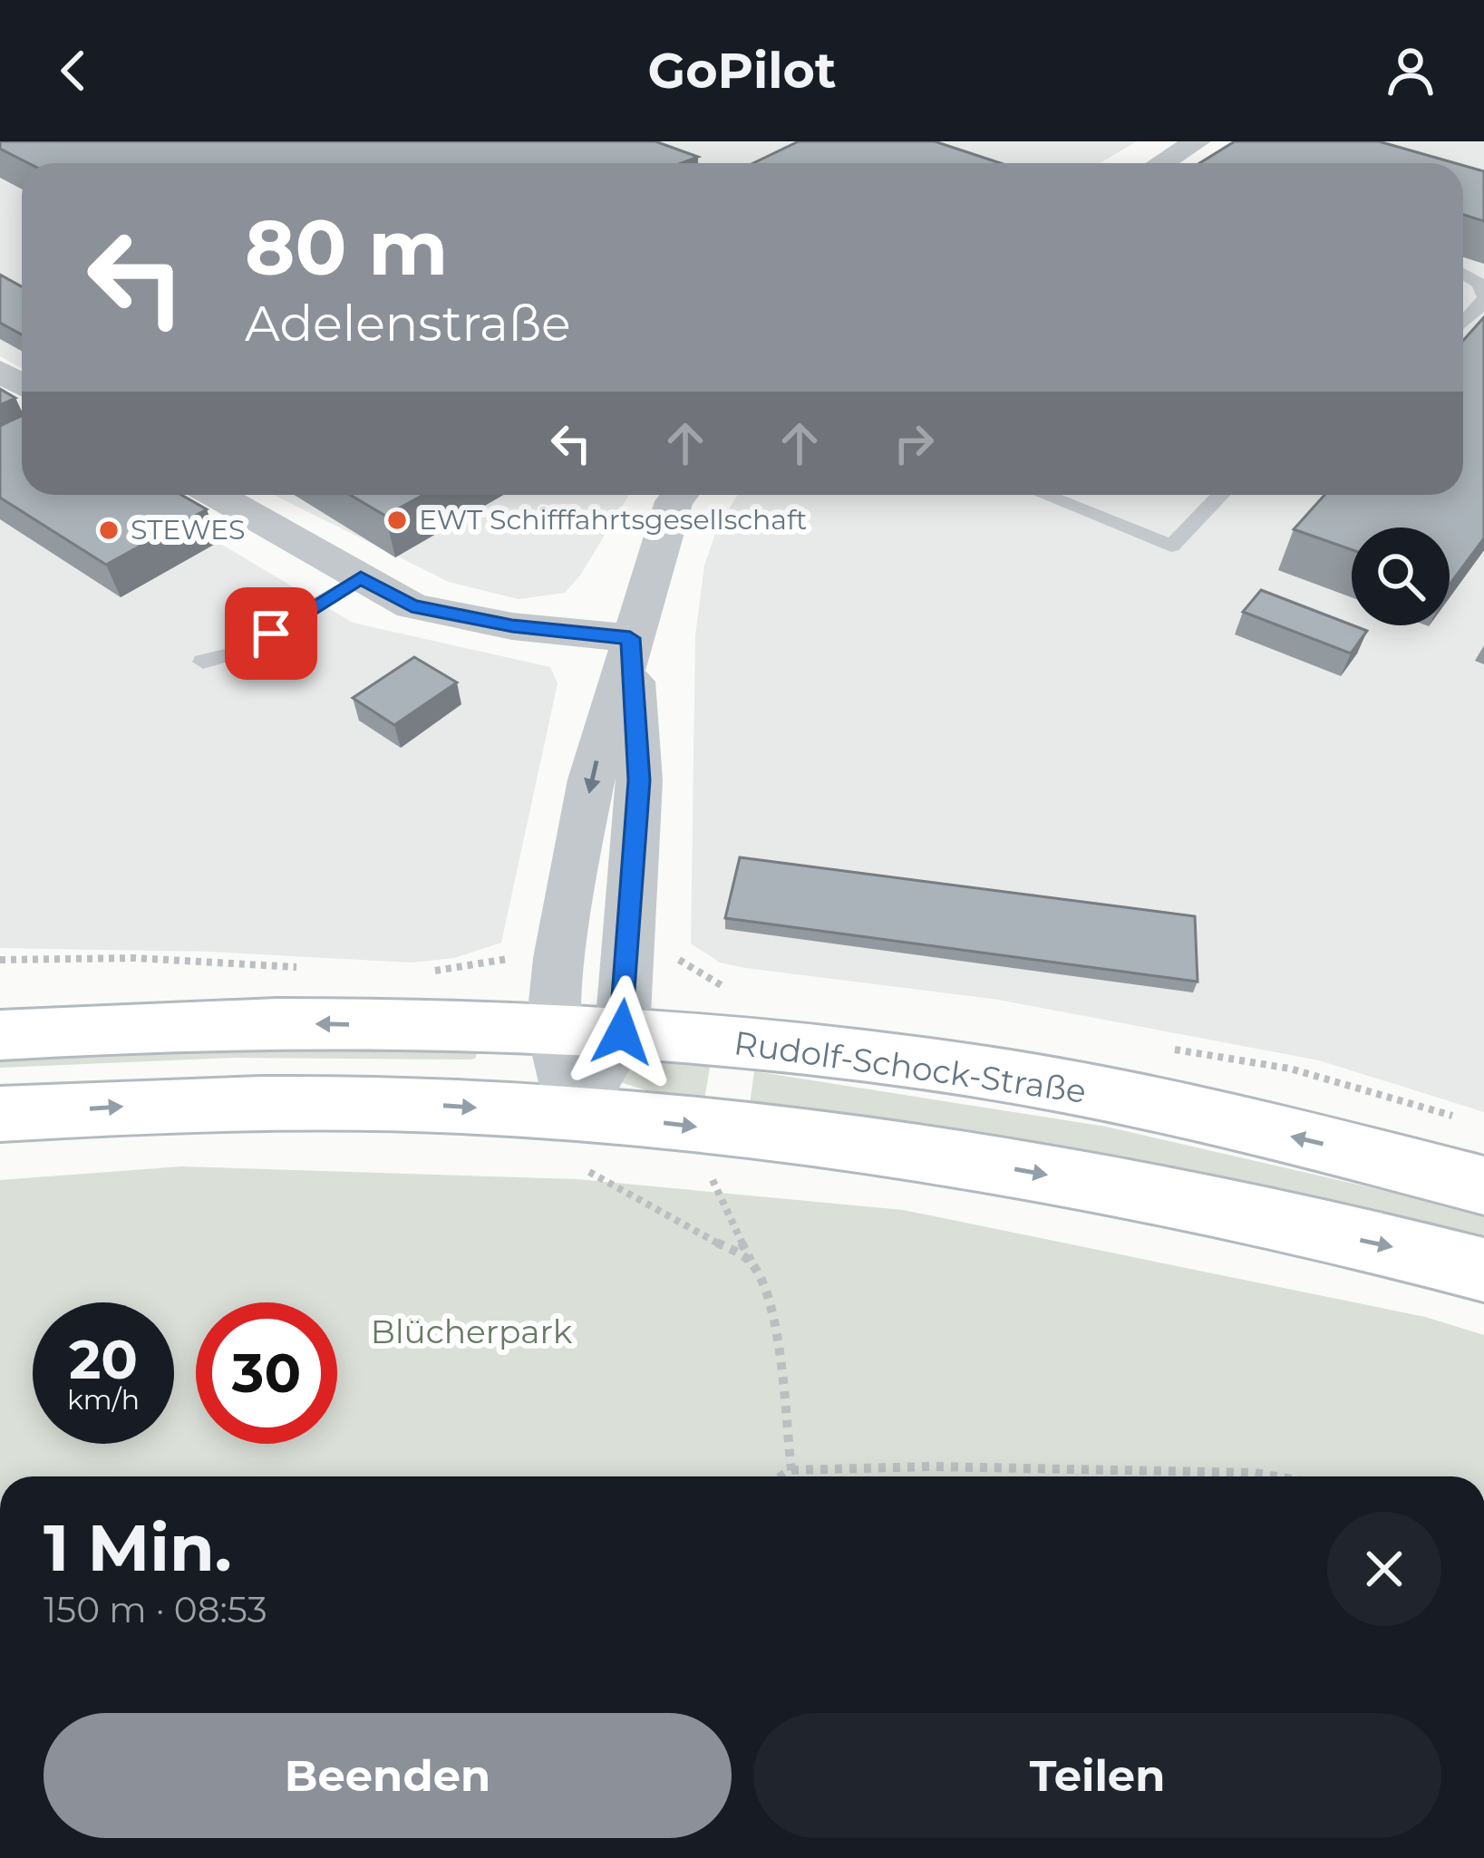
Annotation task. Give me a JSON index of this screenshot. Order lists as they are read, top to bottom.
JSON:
{
  "streets": {
    "main road": ["Rudolf-Schock-Straße"]
  },
  "parks": ["Blücherpark"],
  "places": ["EWT Schifffahrtsgesellschaft", "STEWES"],
  "page": {
    "header": "GoPilot",
    "turn": ["80 m", "Adelenstraße"],
    "speed": "20 km/h",
    "limit": "30",
    "heading": ["1 Min.", "150 m · 08:53"],
    "buttons": ["Beenden", "Teilen"]
  }
}
